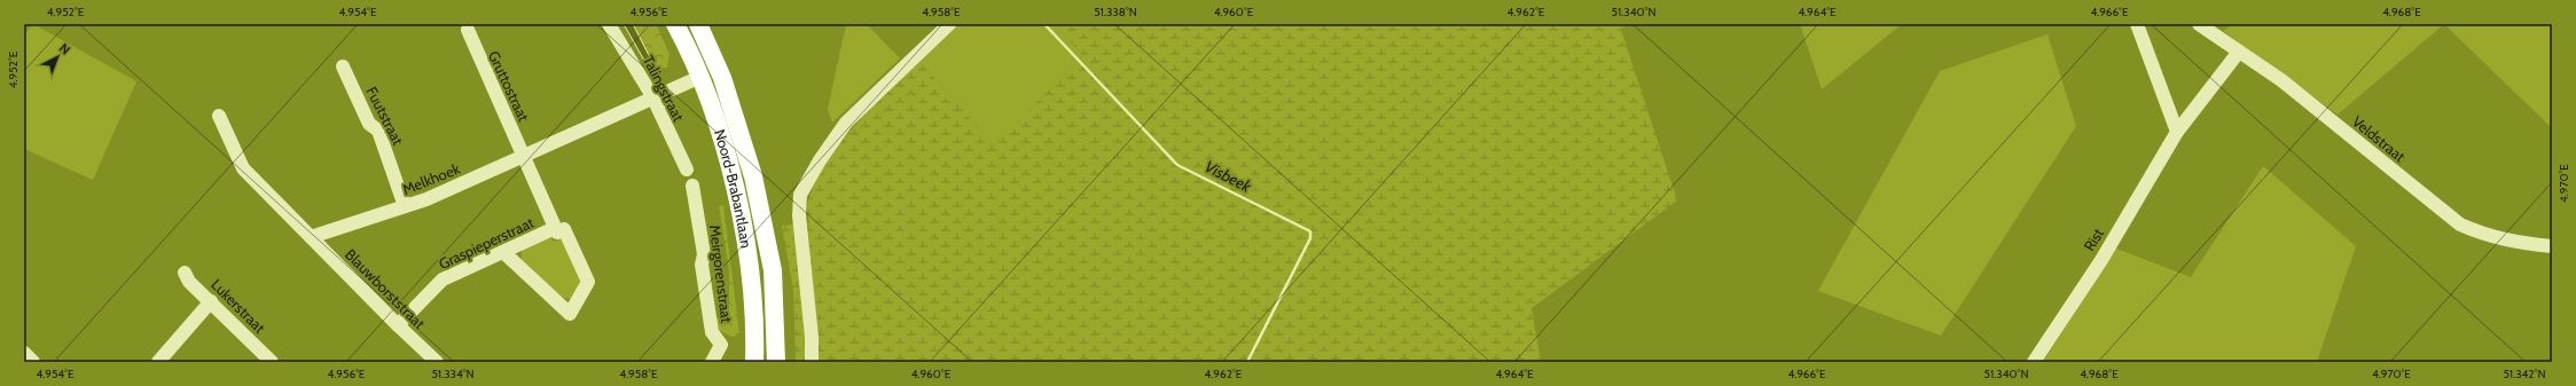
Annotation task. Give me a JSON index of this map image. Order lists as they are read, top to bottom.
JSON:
{
  "streets": {
    "main road": ["Noord-Brabantlaan"],
    "street": [
      "Gruttostraat",
      "Talingstraat",
      "Fuutstraat",
      "Veldstraat",
      "Melkhoek",
      "Rist",
      "Graspieperstraat",
      "Meirgorenstraat",
      "Blauwborststraat",
      "Lukerstraat"
    ]
  },
  "crossings": [
    ["Gruttostraat", "Melkhoek"],
    ["Gruttostraat", "Graspieperstraat"],
    ["Talingstraat", "Melkhoek"],
    ["Fuutstraat", "Melkhoek"],
    ["Veldstraat", "Rist"],
    ["Melkhoek", "Noord-Brabantlaan"],
    ["Melkhoek", "Graspieperstraat"],
    ["Melkhoek", "Blauwborststraat"],
    ["Graspieperstraat", "Blauwborststraat"]
  ],
  "water": ["Visbeek"],
  "north": "top right",
  "coordinates": [
    "4.952°E",
    "4.954°E",
    "4.956°E",
    "4.958°E",
    "51.338°N",
    "4.960°E",
    "4.962°E",
    "51.340°N",
    "4.964°E",
    "4.966°E",
    "4.968°E",
    "4.970°E",
    "51.334°N",
    "51.342°N"
  ]
}
